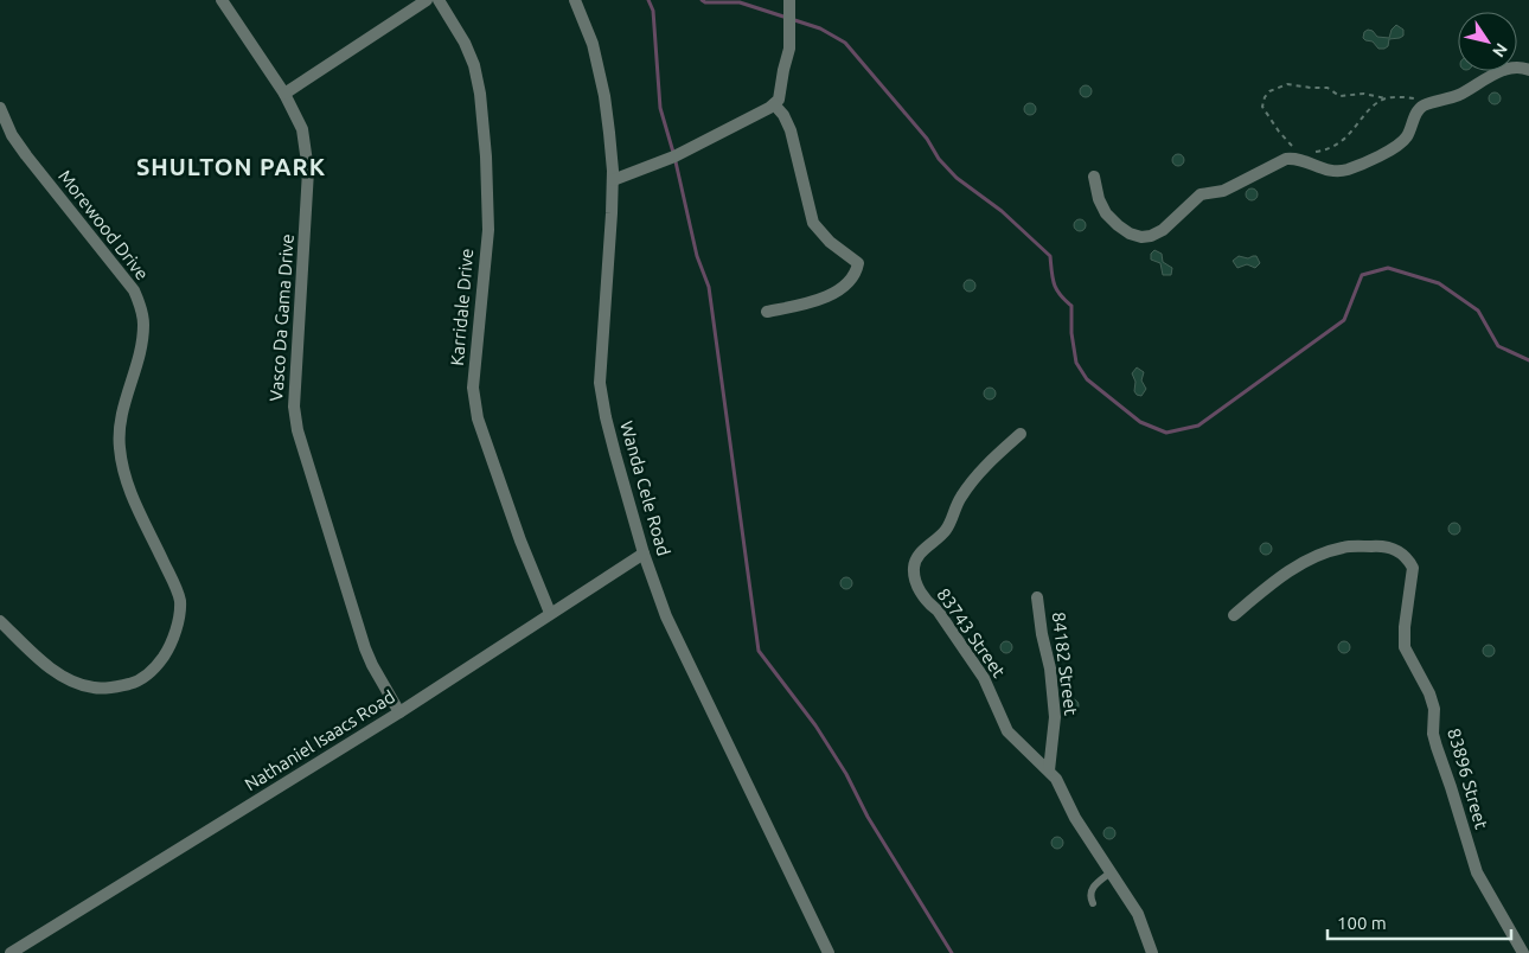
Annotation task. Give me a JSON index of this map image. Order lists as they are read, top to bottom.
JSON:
{
  "streets": {
    "street": [
      "Morewood Drive",
      "Karridale Drive",
      "Vasco Da Gama Drive",
      "Wanda Cele Road",
      "83743 Street",
      "84182 Street",
      "Nathaniel Isaacs Road",
      "83896 Street"
    ]
  },
  "crossings": [
    ["Karridale Drive", "Nathaniel Isaacs Road"],
    ["Vasco Da Gama Drive", "Nathaniel Isaacs Road"],
    ["Wanda Cele Road", "Nathaniel Isaacs Road"],
    ["83743 Street", "84182 Street"]
  ],
  "districts": ["SHULTON PARK"],
  "scale_bar": "100 m",
  "north": "bottom right"
}
